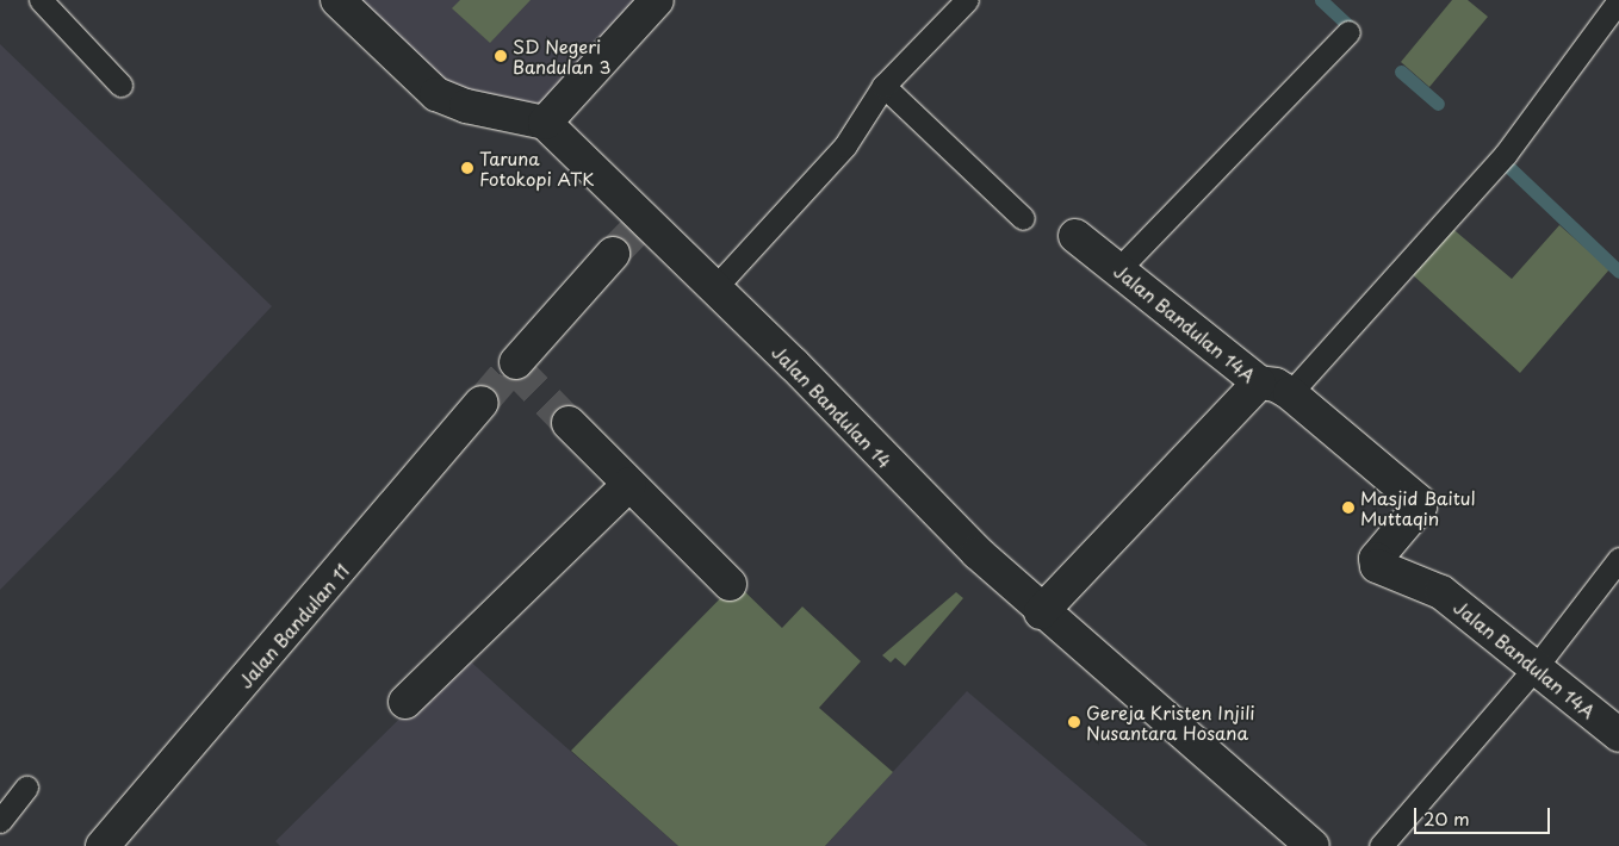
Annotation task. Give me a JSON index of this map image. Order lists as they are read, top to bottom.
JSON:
{
  "streets": {
    "street": ["Jalan Bandulan 14A", "Jalan Bandulan 14", "Jalan Bandulan 11"]
  },
  "places": [
    "SD Negeri Bandulan 3",
    "Taruna Fotokopi ATK",
    "Masjid Baitul Muttaqin",
    "Gereja Kristen Injili Nusantara Hosana"
  ],
  "scale_bar": "20 m"
}
